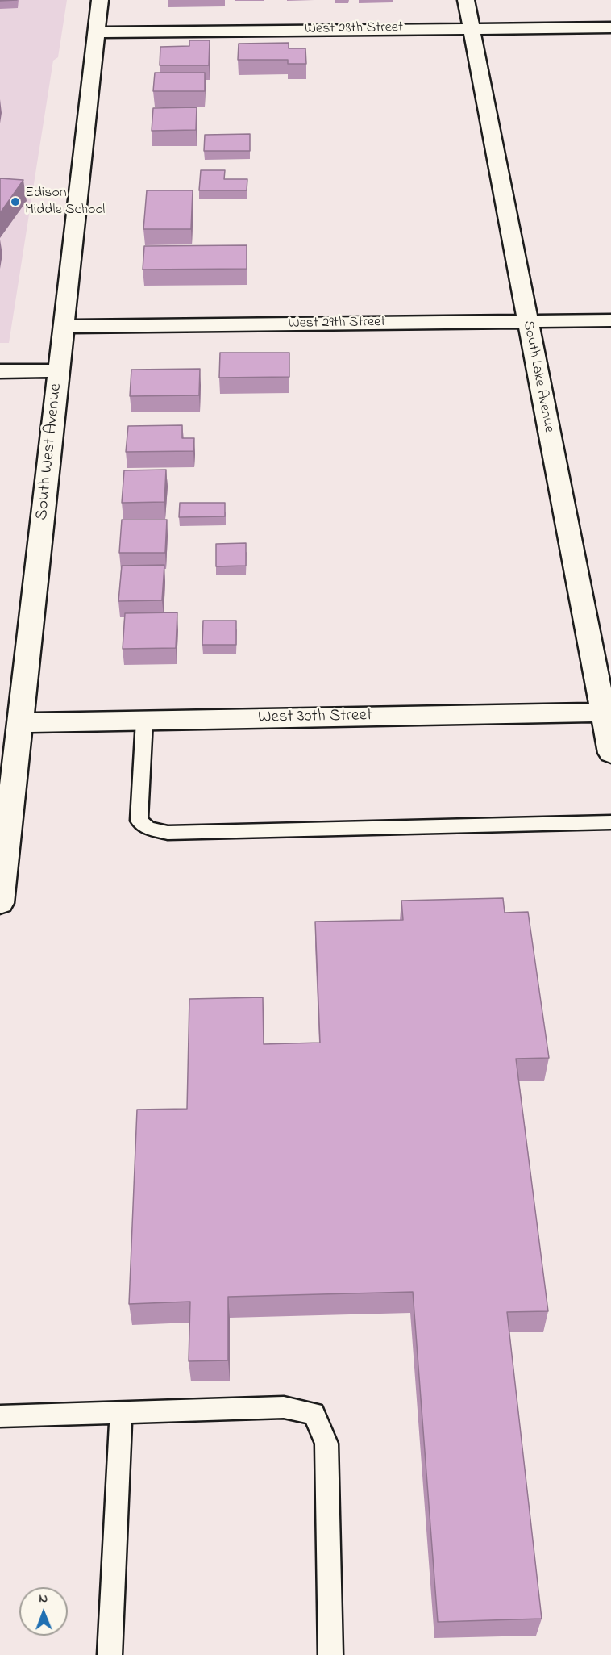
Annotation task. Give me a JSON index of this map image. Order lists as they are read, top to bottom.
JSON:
{
  "streets": {
    "street": [
      "West 28th Street",
      "West 29th Street",
      "South Lake Avenue",
      "South West Avenue",
      "West 30th Street"
    ]
  },
  "crossings": [
    ["West 28th Street", "South Lake Avenue"],
    ["West 28th Street", "South West Avenue"],
    ["West 29th Street", "South Lake Avenue"],
    ["West 29th Street", "South West Avenue"],
    ["South Lake Avenue", "West 30th Street"],
    ["South West Avenue", "West 30th Street"]
  ],
  "places": ["Edison Middle School"],
  "north": "top"
}
